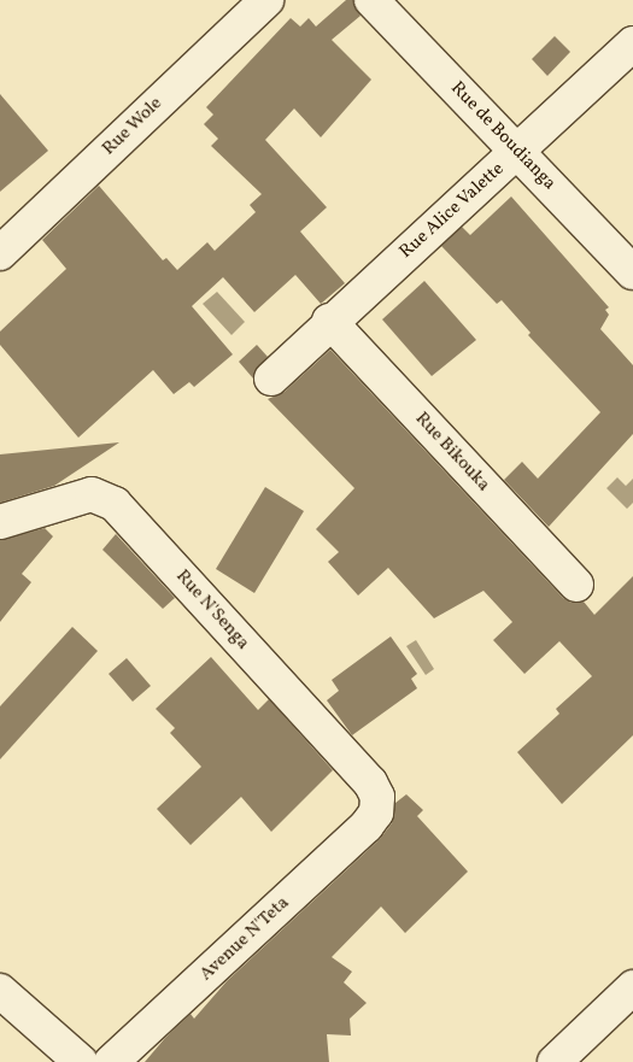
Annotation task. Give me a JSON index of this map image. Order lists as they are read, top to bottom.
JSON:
{
  "streets": {
    "street": [
      "Rue Wole",
      "Rue de Boudianga",
      "Rue Alice Valette",
      "Rue Bikouka",
      "Rue N'Senga",
      "Avenue N'Teta"
    ]
  },
  "crossings": [
    ["Rue de Boudianga", "Rue Alice Valette"],
    ["Rue Alice Valette", "Rue Bikouka"],
    ["Rue N'Senga", "Avenue N'Teta"]
  ]
}
